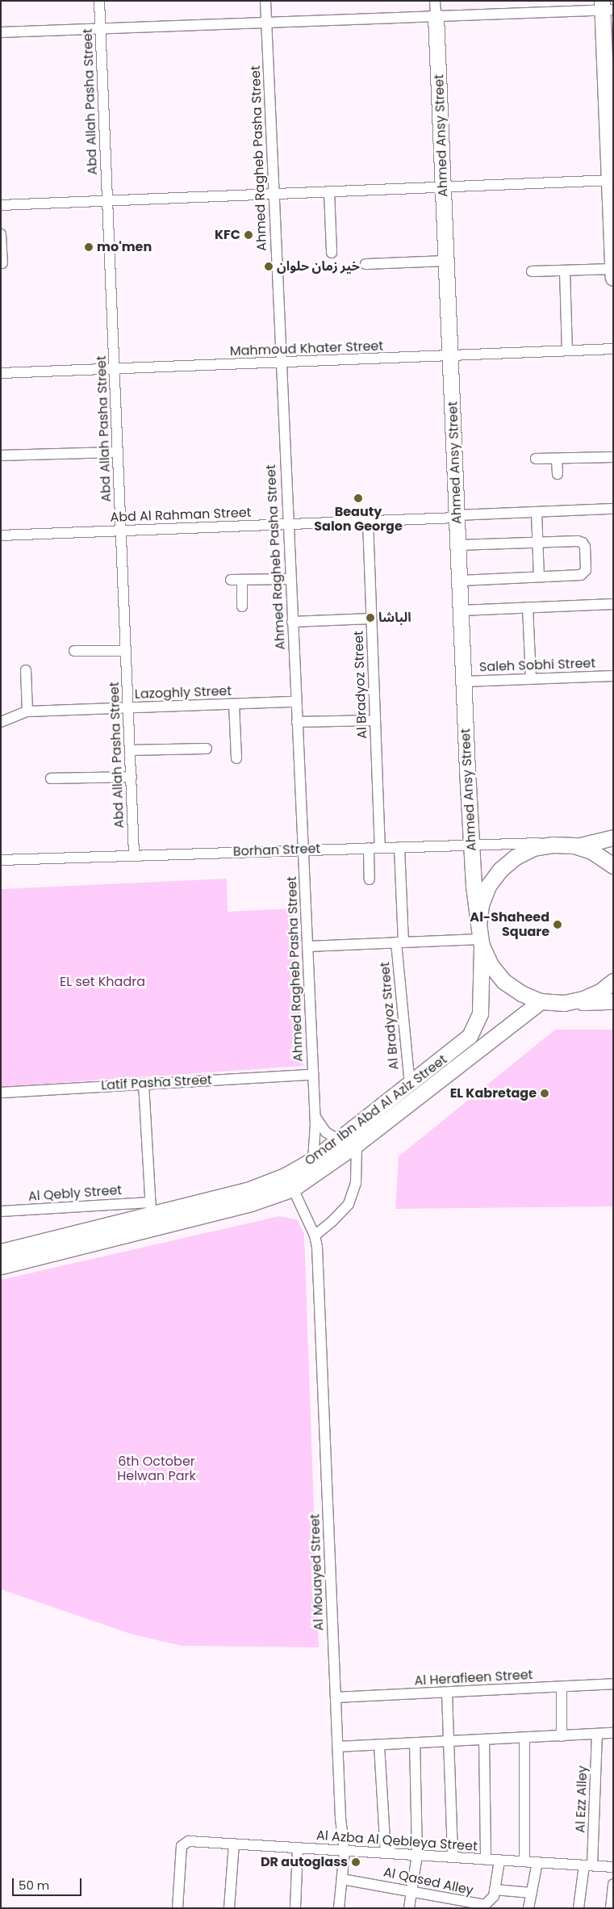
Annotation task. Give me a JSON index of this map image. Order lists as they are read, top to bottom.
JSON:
{
  "streets": {
    "street": [
      "Abd Allah Pasha Street",
      "Ahmed Ansy Street",
      "Ahmed Ragheb Pasha Street",
      "Mahmoud Khater Street",
      "Abd Al Rahman Street",
      "Saleh Sobhi Street",
      "Al Bradyoz Street",
      "Lazoghly Street",
      "Borhan Street",
      "Latif Pasha Street",
      "Omar Ibn Abd Al Aziz Street",
      "Al Qebly Street",
      "Al Mouayed Street",
      "Al Herafieen Street",
      "Al Ezz Alley",
      "Al Azba Al Qebleya Street",
      "Al Qased Alley"
    ]
  },
  "crossings": [
    ["Abd Allah Pasha Street", "Mahmoud Khater Street"],
    ["Abd Allah Pasha Street", "Abd Al Rahman Street"],
    ["Abd Allah Pasha Street", "Lazoghly Street"],
    ["Abd Allah Pasha Street", "Borhan Street"],
    ["Ahmed Ansy Street", "Mahmoud Khater Street"],
    ["Ahmed Ansy Street", "Abd Al Rahman Street"],
    ["Ahmed Ansy Street", "Saleh Sobhi Street"],
    ["Ahmed Ansy Street", "Borhan Street"],
    ["Ahmed Ragheb Pasha Street", "Mahmoud Khater Street"],
    ["Ahmed Ragheb Pasha Street", "Abd Al Rahman Street"],
    ["Ahmed Ragheb Pasha Street", "Lazoghly Street"],
    ["Ahmed Ragheb Pasha Street", "Borhan Street"],
    ["Ahmed Ragheb Pasha Street", "Latif Pasha Street"],
    ["Ahmed Ragheb Pasha Street", "Omar Ibn Abd Al Aziz Street"],
    ["Abd Al Rahman Street", "Al Bradyoz Street"],
    ["Al Bradyoz Street", "Borhan Street"],
    ["Al Bradyoz Street", "Omar Ibn Abd Al Aziz Street"],
    ["Omar Ibn Abd Al Aziz Street", "Al Qebly Street"],
    ["Omar Ibn Abd Al Aziz Street", "Al Mouayed Street"],
    ["Al Mouayed Street", "Al Herafieen Street"],
    ["Al Mouayed Street", "Al Azba Al Qebleya Street"],
    ["Al Mouayed Street", "Al Qased Alley"],
    ["Al Ezz Alley", "Al Azba Al Qebleya Street"]
  ],
  "parks": ["EL set Khadra", "6th October Helwan Park"],
  "places": [
    "KFC",
    "mo'men",
    "خير زمان حلوان",
    "Beauty Salon George",
    "الباشا",
    "Al-Shaheed Square",
    "EL Kabretage",
    "DR autoglass"
  ],
  "scale_bar": "50 m"
}
